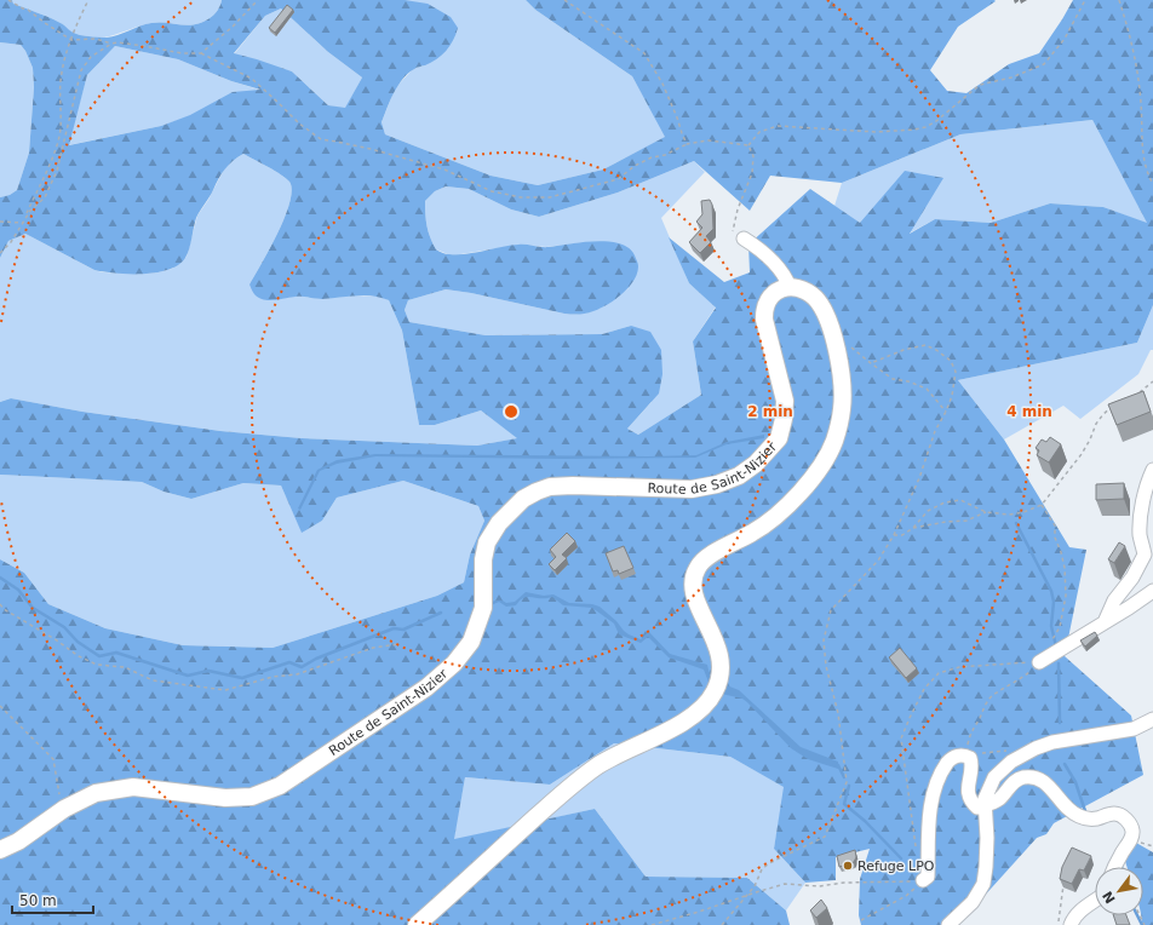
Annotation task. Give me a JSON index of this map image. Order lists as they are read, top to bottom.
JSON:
{
  "streets": {
    "main road": ["Route de Saint-Nizier"]
  },
  "places": ["Refuge LPO"],
  "scale_bar": "50 m",
  "north": "bottom left",
  "rings": ["2 min", "4 min"]
}
